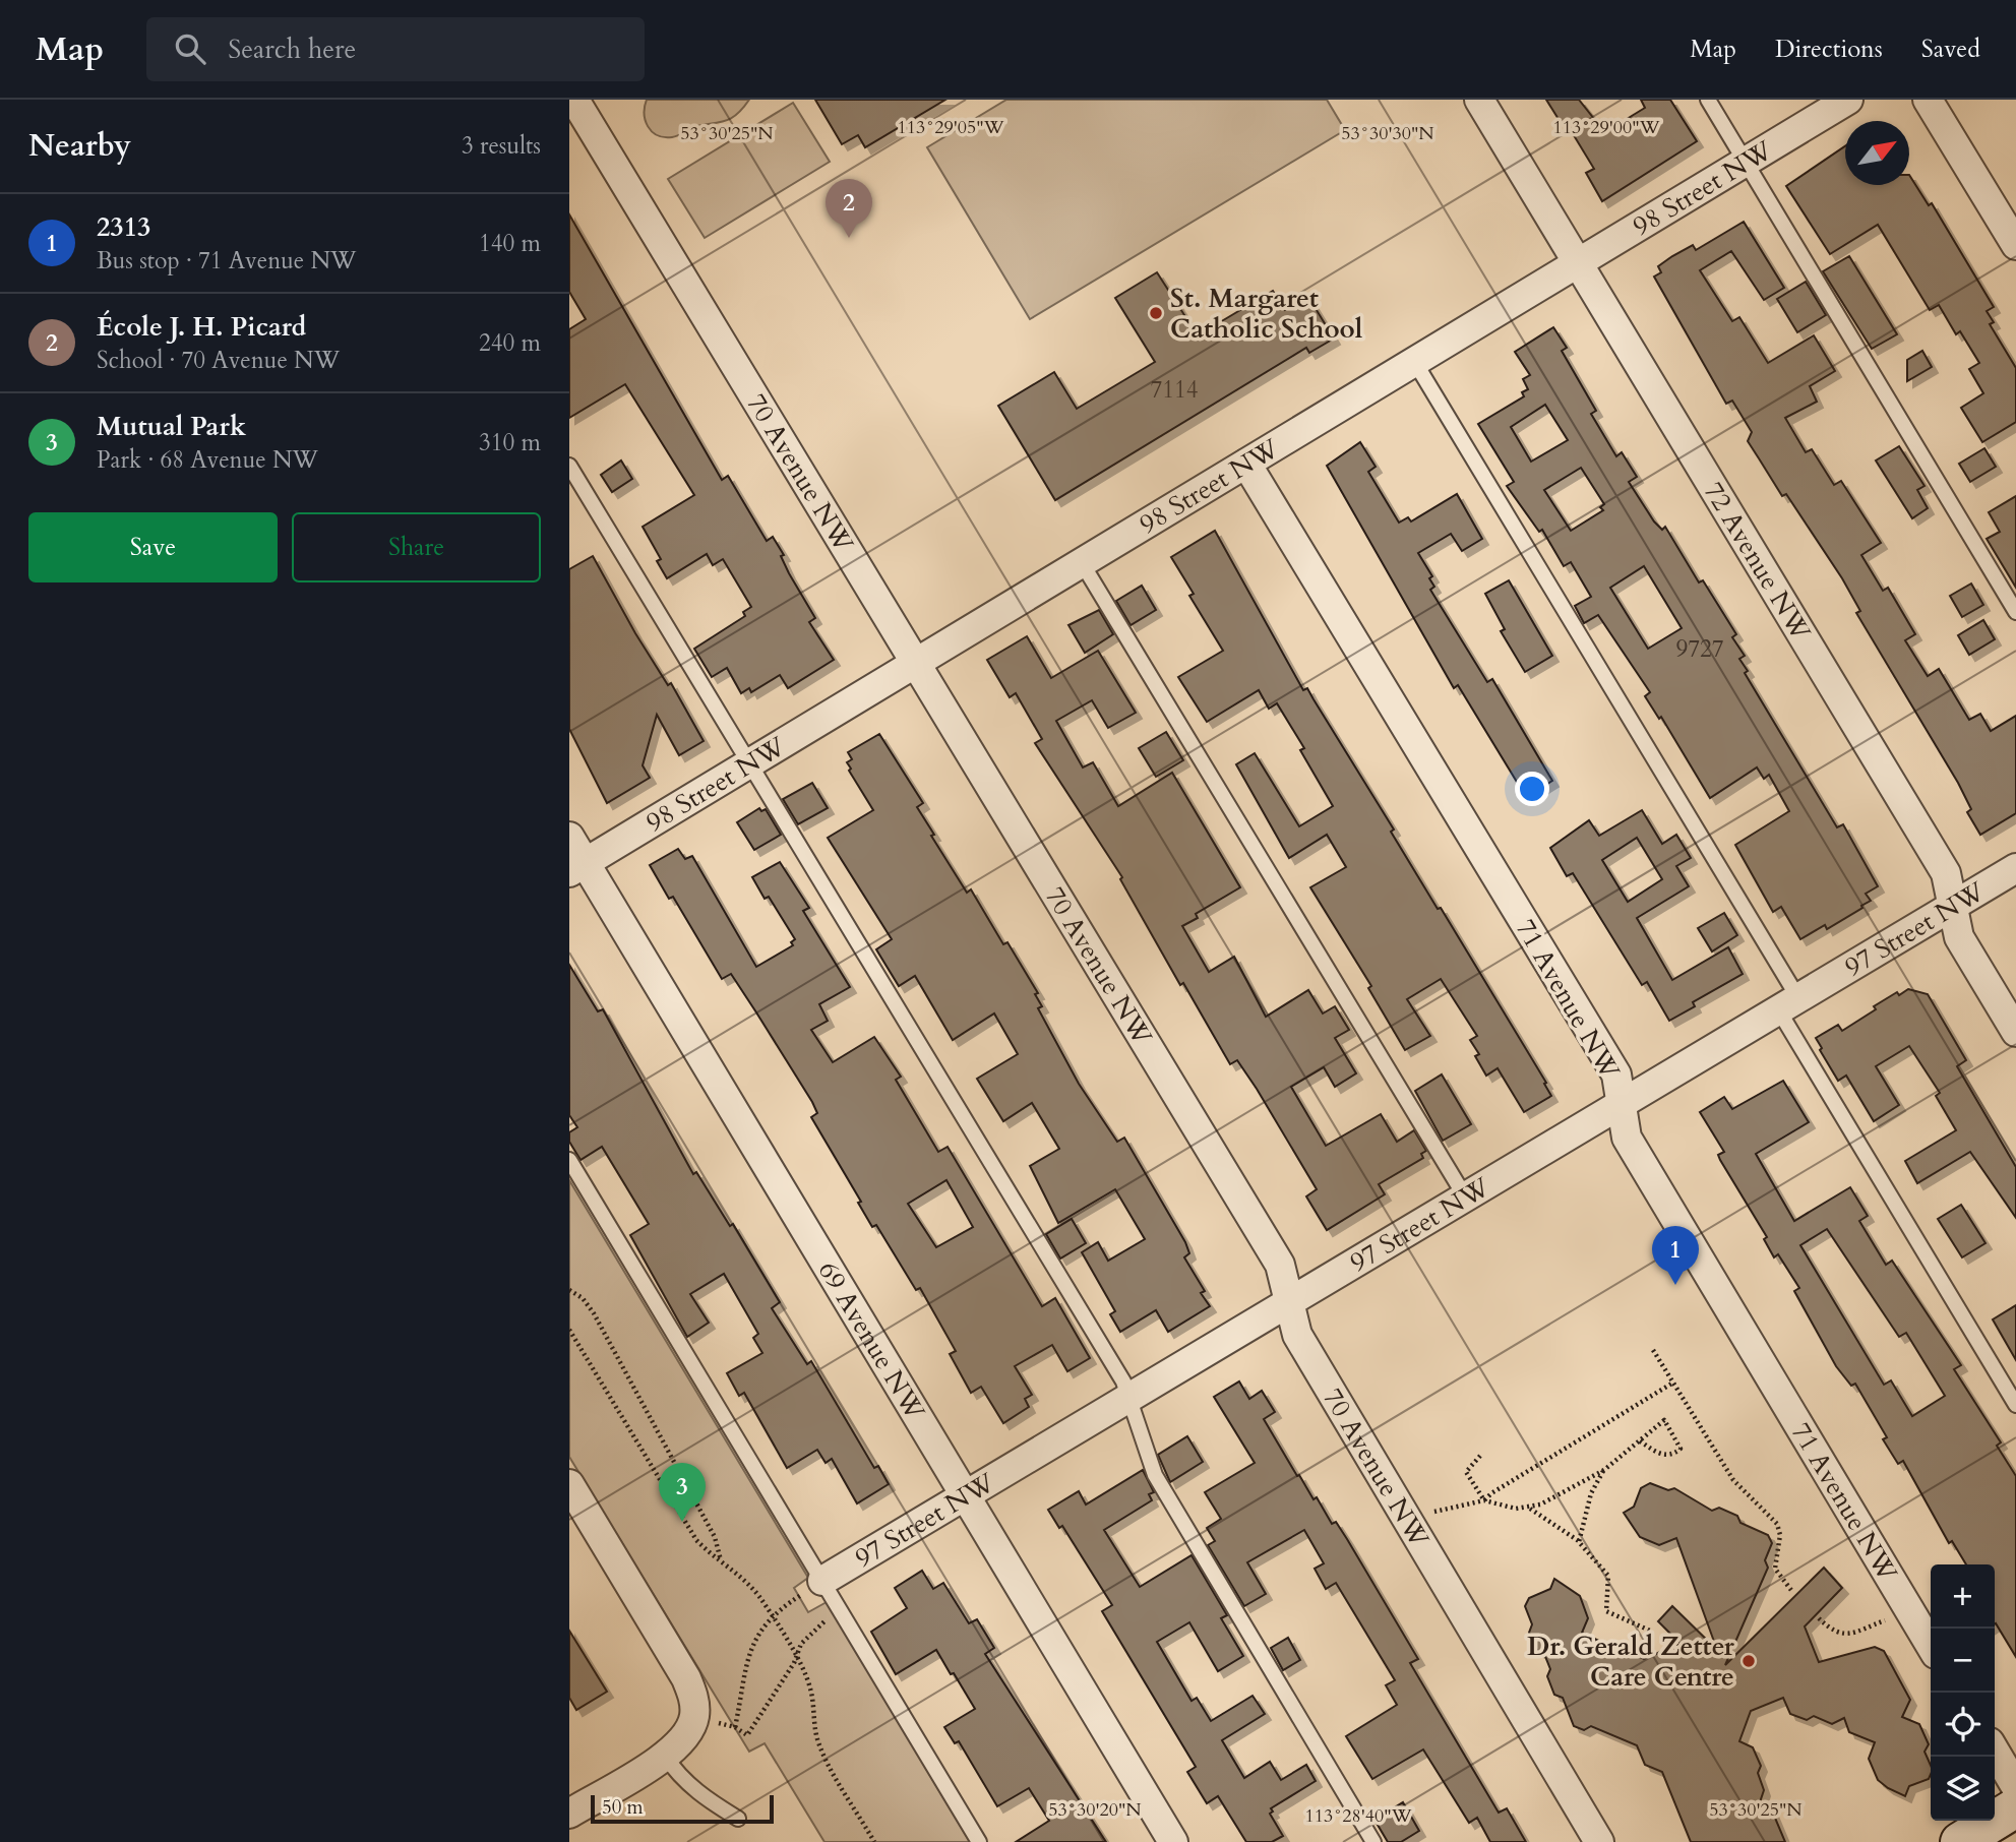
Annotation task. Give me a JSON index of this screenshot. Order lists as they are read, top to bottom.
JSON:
{
  "streets": {
    "street": [
      "98 Street NW",
      "70 Avenue NW",
      "72 Avenue NW",
      "97 Street NW",
      "71 Avenue NW",
      "69 Avenue NW"
    ]
  },
  "crossings": [
    ["98 Street NW", "70 Avenue NW"],
    ["98 Street NW", "72 Avenue NW"],
    ["98 Street NW", "71 Avenue NW"],
    ["98 Street NW", "69 Avenue NW"],
    ["70 Avenue NW", "97 Street NW"],
    ["72 Avenue NW", "97 Street NW"],
    ["97 Street NW", "71 Avenue NW"],
    ["97 Street NW", "69 Avenue NW"]
  ],
  "places": ["St. Margaret Catholic School", "Dr. Gerald Zetter Care Centre"],
  "house_numbers": ["7114", "9727"],
  "scale_bar": "50 m",
  "north": "top right",
  "page": {
    "header": "Map",
    "search": "Search here",
    "nav": ["Map", "Directions", "Saved"],
    "heading": ["Nearby", "3 results"],
    "pins": ["2", "1", "3"],
    "list": [
      {
        "mark": "1",
        "name": "2313",
        "note": "Bus stop · 71 Avenue NW",
        "value": "140 m"
      },
      {
        "mark": "2",
        "name": "École J. H. Picard",
        "note": "School · 70 Avenue NW",
        "value": "240 m"
      },
      {
        "mark": "3",
        "name": "Mutual Park",
        "note": "Park · 68 Avenue NW",
        "value": "310 m"
      }
    ],
    "buttons": ["Save", "Share"],
    "map_buttons": ["+", "−"],
    "scale": "50 m"
  },
  "coordinates": [
    "113°29'00\"W",
    "113°29'05\"W",
    "53°30'30\"N",
    "53°30'25\"N",
    "53°30'20\"N",
    "113°28'40\"W"
  ]
}
